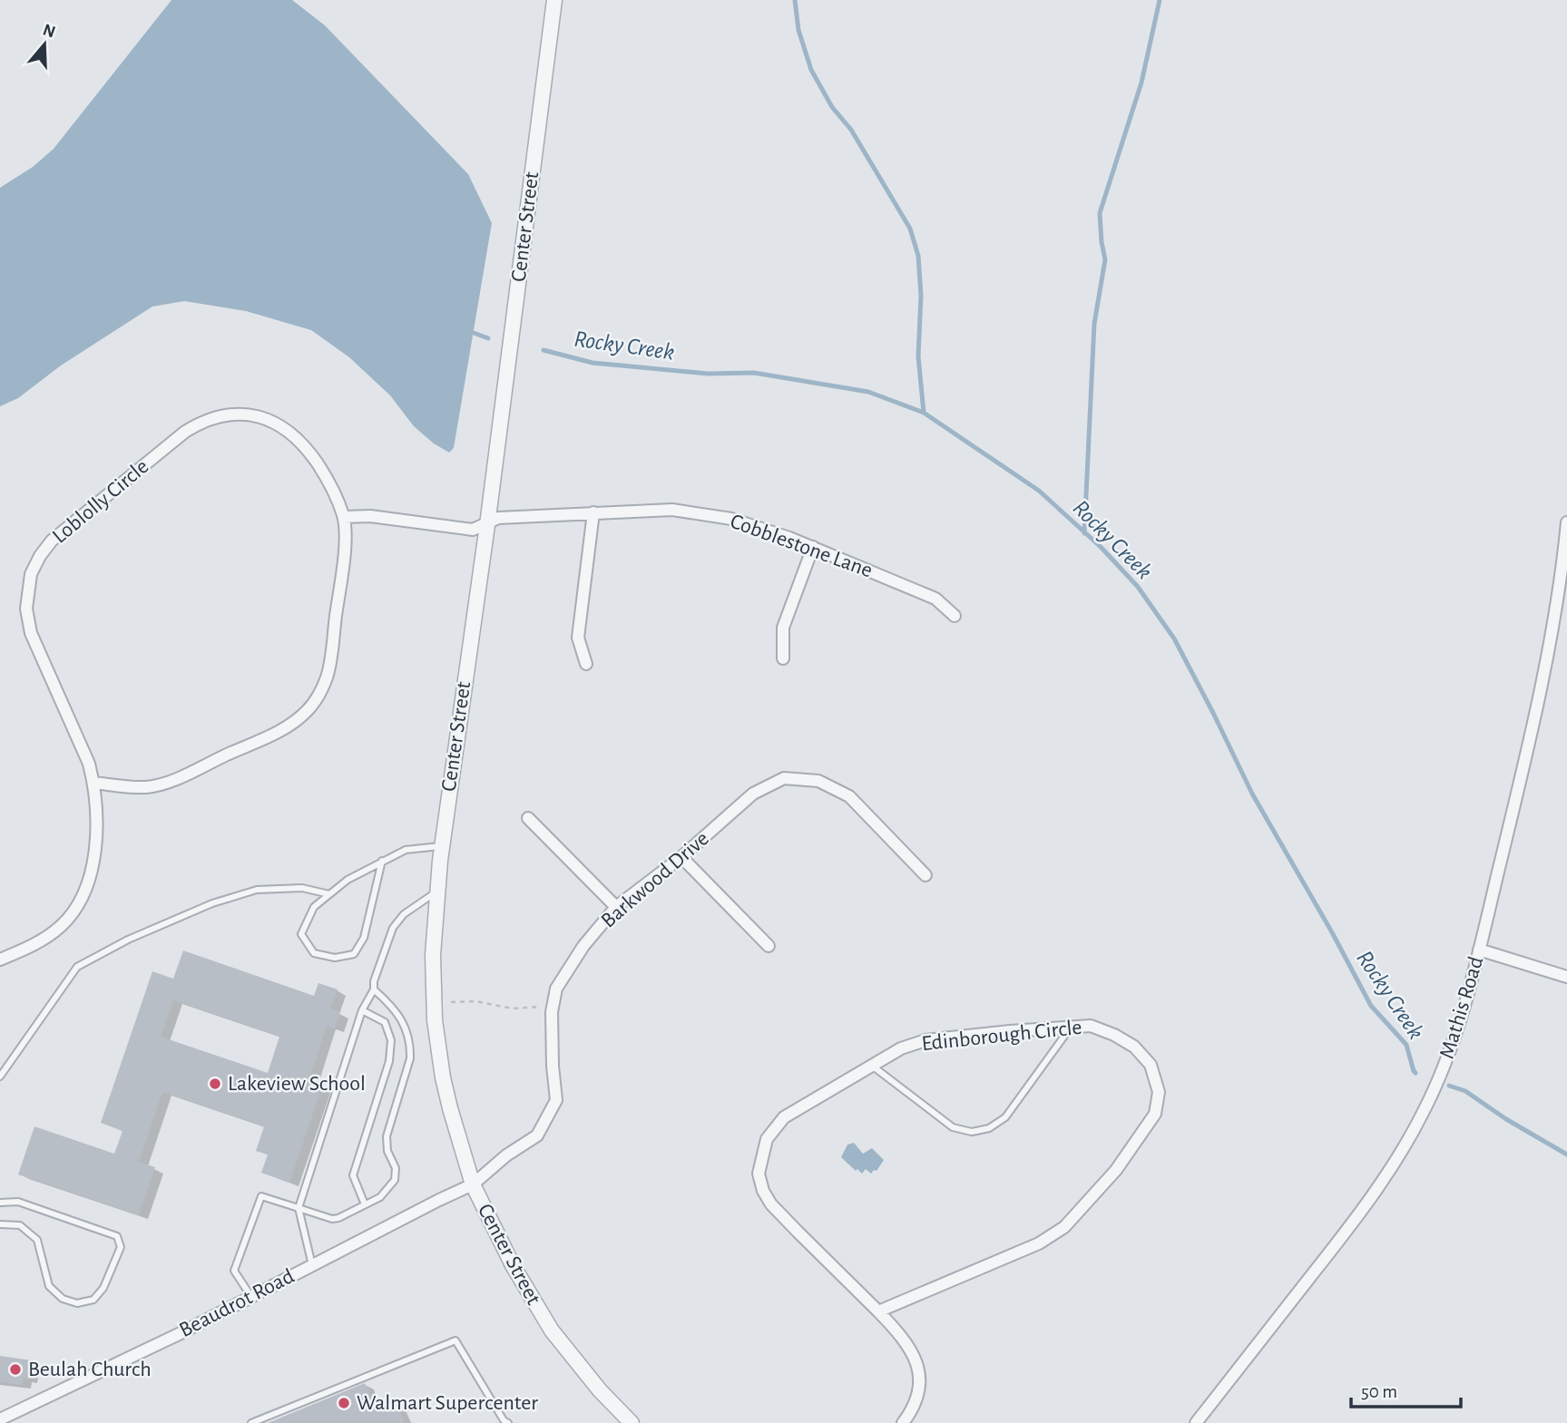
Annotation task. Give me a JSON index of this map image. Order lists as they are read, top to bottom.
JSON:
{
  "streets": {
    "street": [
      "Center Street",
      "Loblolly Circle",
      "Cobblestone Lane",
      "Barkwood Drive",
      "Mathis Road",
      "Edinborough Circle",
      "Beaudrot Road"
    ]
  },
  "crossings": [
    ["Center Street", "Cobblestone Lane"],
    ["Center Street", "Barkwood Drive"],
    ["Center Street", "Beaudrot Road"],
    ["Barkwood Drive", "Beaudrot Road"]
  ],
  "water": ["Rocky Creek"],
  "places": ["Lakeview School", "Beulah Church", "Walmart Supercenter"],
  "scale_bar": "50 m",
  "north": "top"
}
